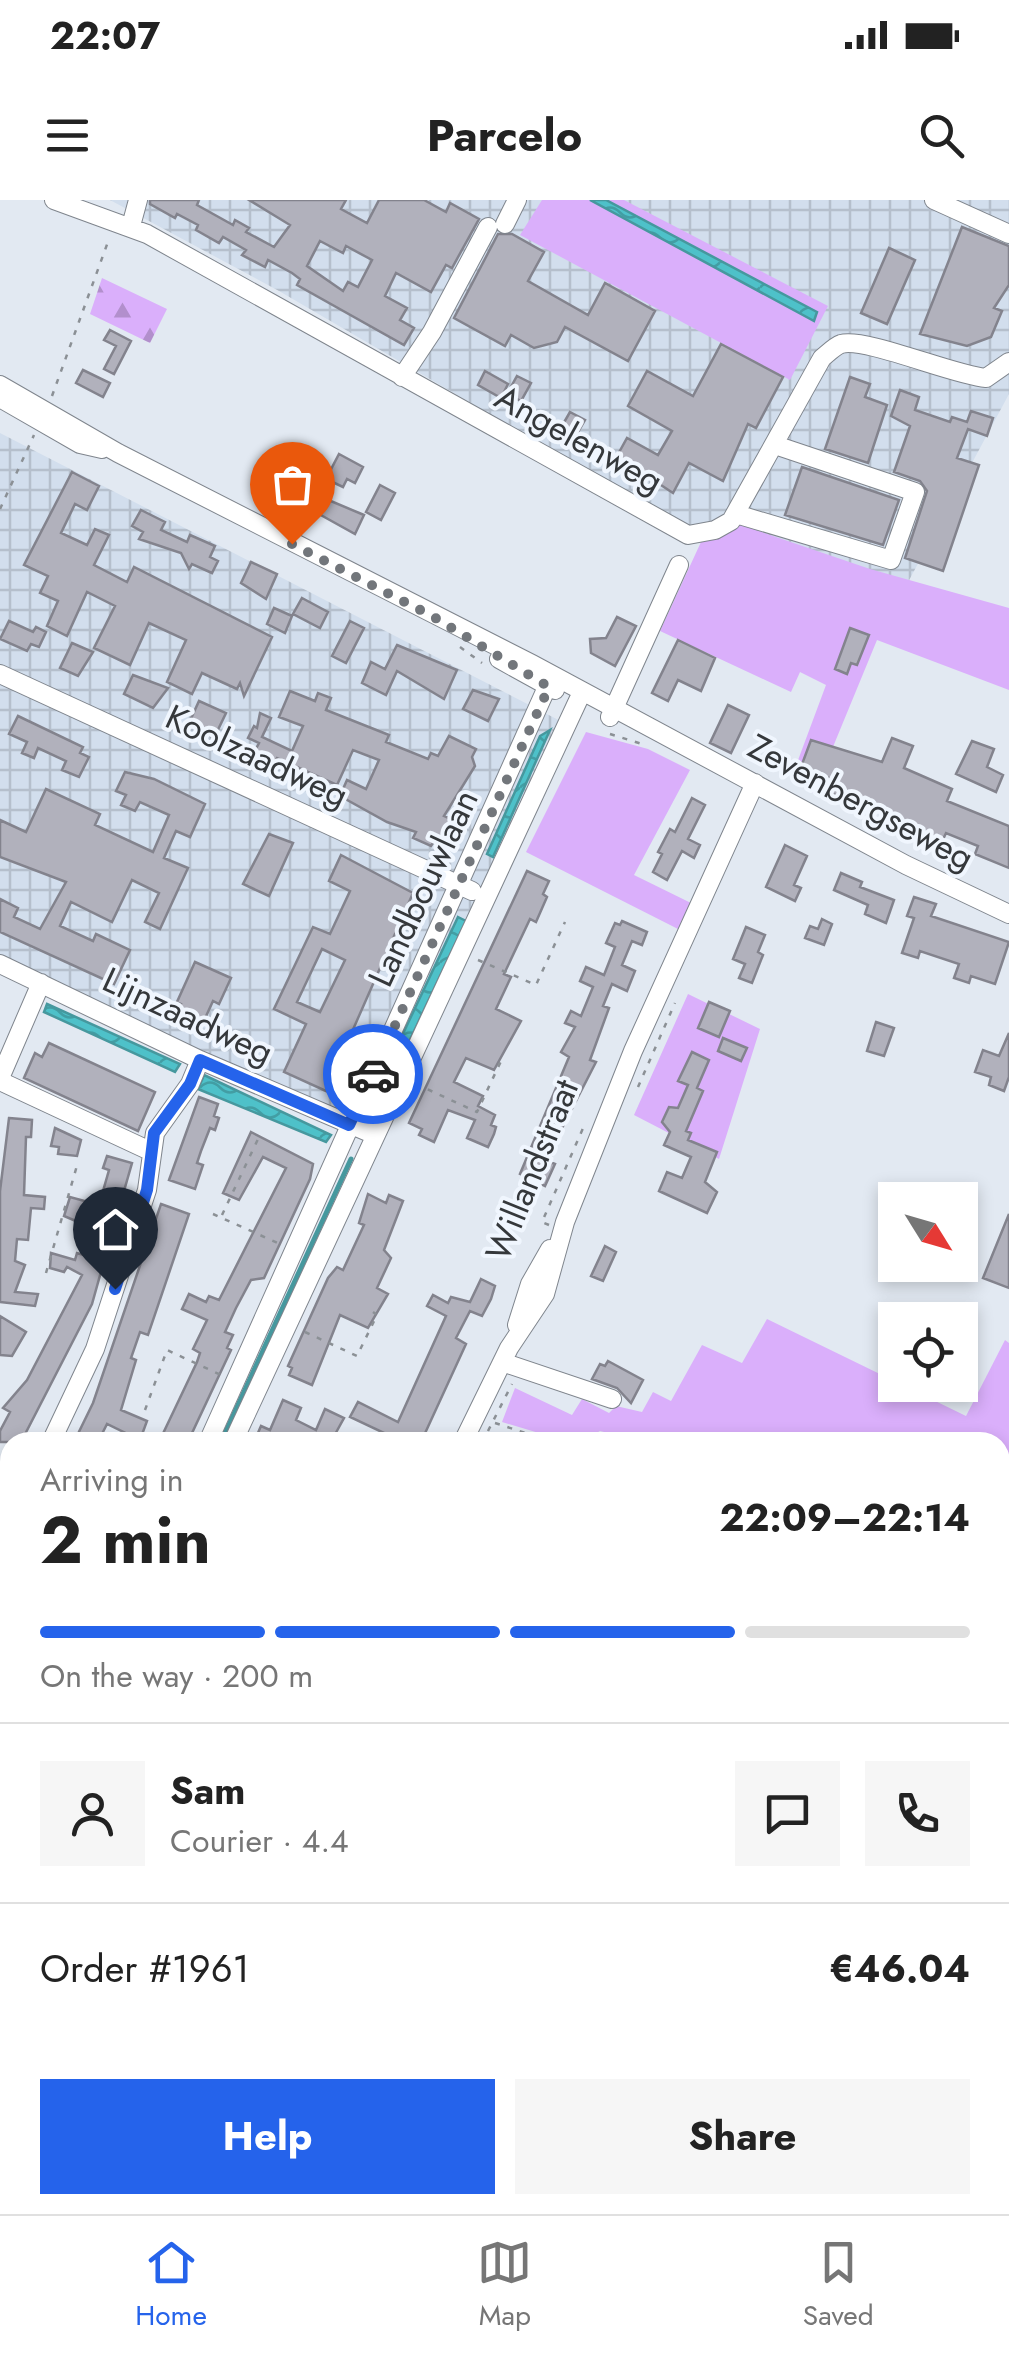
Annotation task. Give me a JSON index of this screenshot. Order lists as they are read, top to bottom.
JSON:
{
  "streets": {
    "street": [
      "Angelenweg",
      "Koolzaadweg",
      "Zevenbergseweg",
      "Landbouwlaan",
      "Lijnzaadweg",
      "Willandstraat"
    ]
  },
  "crossings": [
    ["Koolzaadweg", "Landbouwlaan"],
    ["Zevenbergseweg", "Landbouwlaan"],
    ["Zevenbergseweg", "Willandstraat"],
    ["Landbouwlaan", "Lijnzaadweg"]
  ],
  "north": "bottom right",
  "page": {
    "status": "22:07",
    "header": "Parcelo",
    "heading": ["2 min", "Arriving in", "22:09–22:14"],
    "panel": [
      "Sam",
      "Courier · 4.4",
      "Order #1961",
      "€46.04"
    ],
    "bar": "On the way · 200 m",
    "buttons": ["Help", "Share"],
    "tabs": ["Home", "Map", "Saved"]
  }
}
